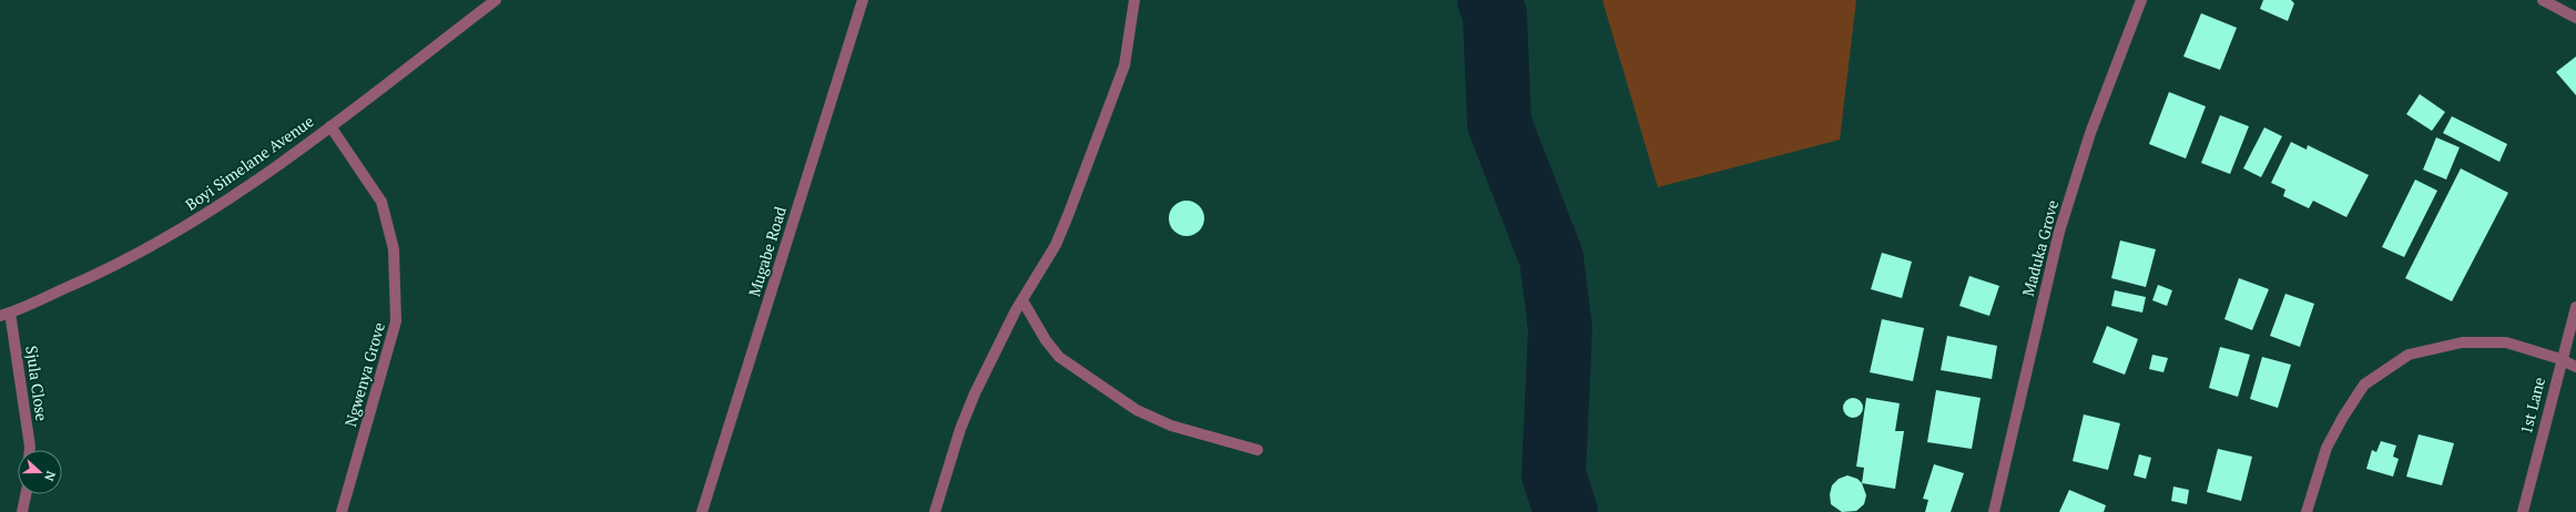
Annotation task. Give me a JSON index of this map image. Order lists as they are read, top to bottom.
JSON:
{
  "streets": {
    "street": [
      "Boyi Simelane Avenue",
      "Maduka Grove",
      "Mugabe Road",
      "Ngwenya Grove",
      "Sjula Close",
      "1st Lane"
    ]
  },
  "crossings": [
    ["Boyi Simelane Avenue", "Ngwenya Grove"],
    ["Boyi Simelane Avenue", "Sjula Close"]
  ],
  "north": "right"
}
